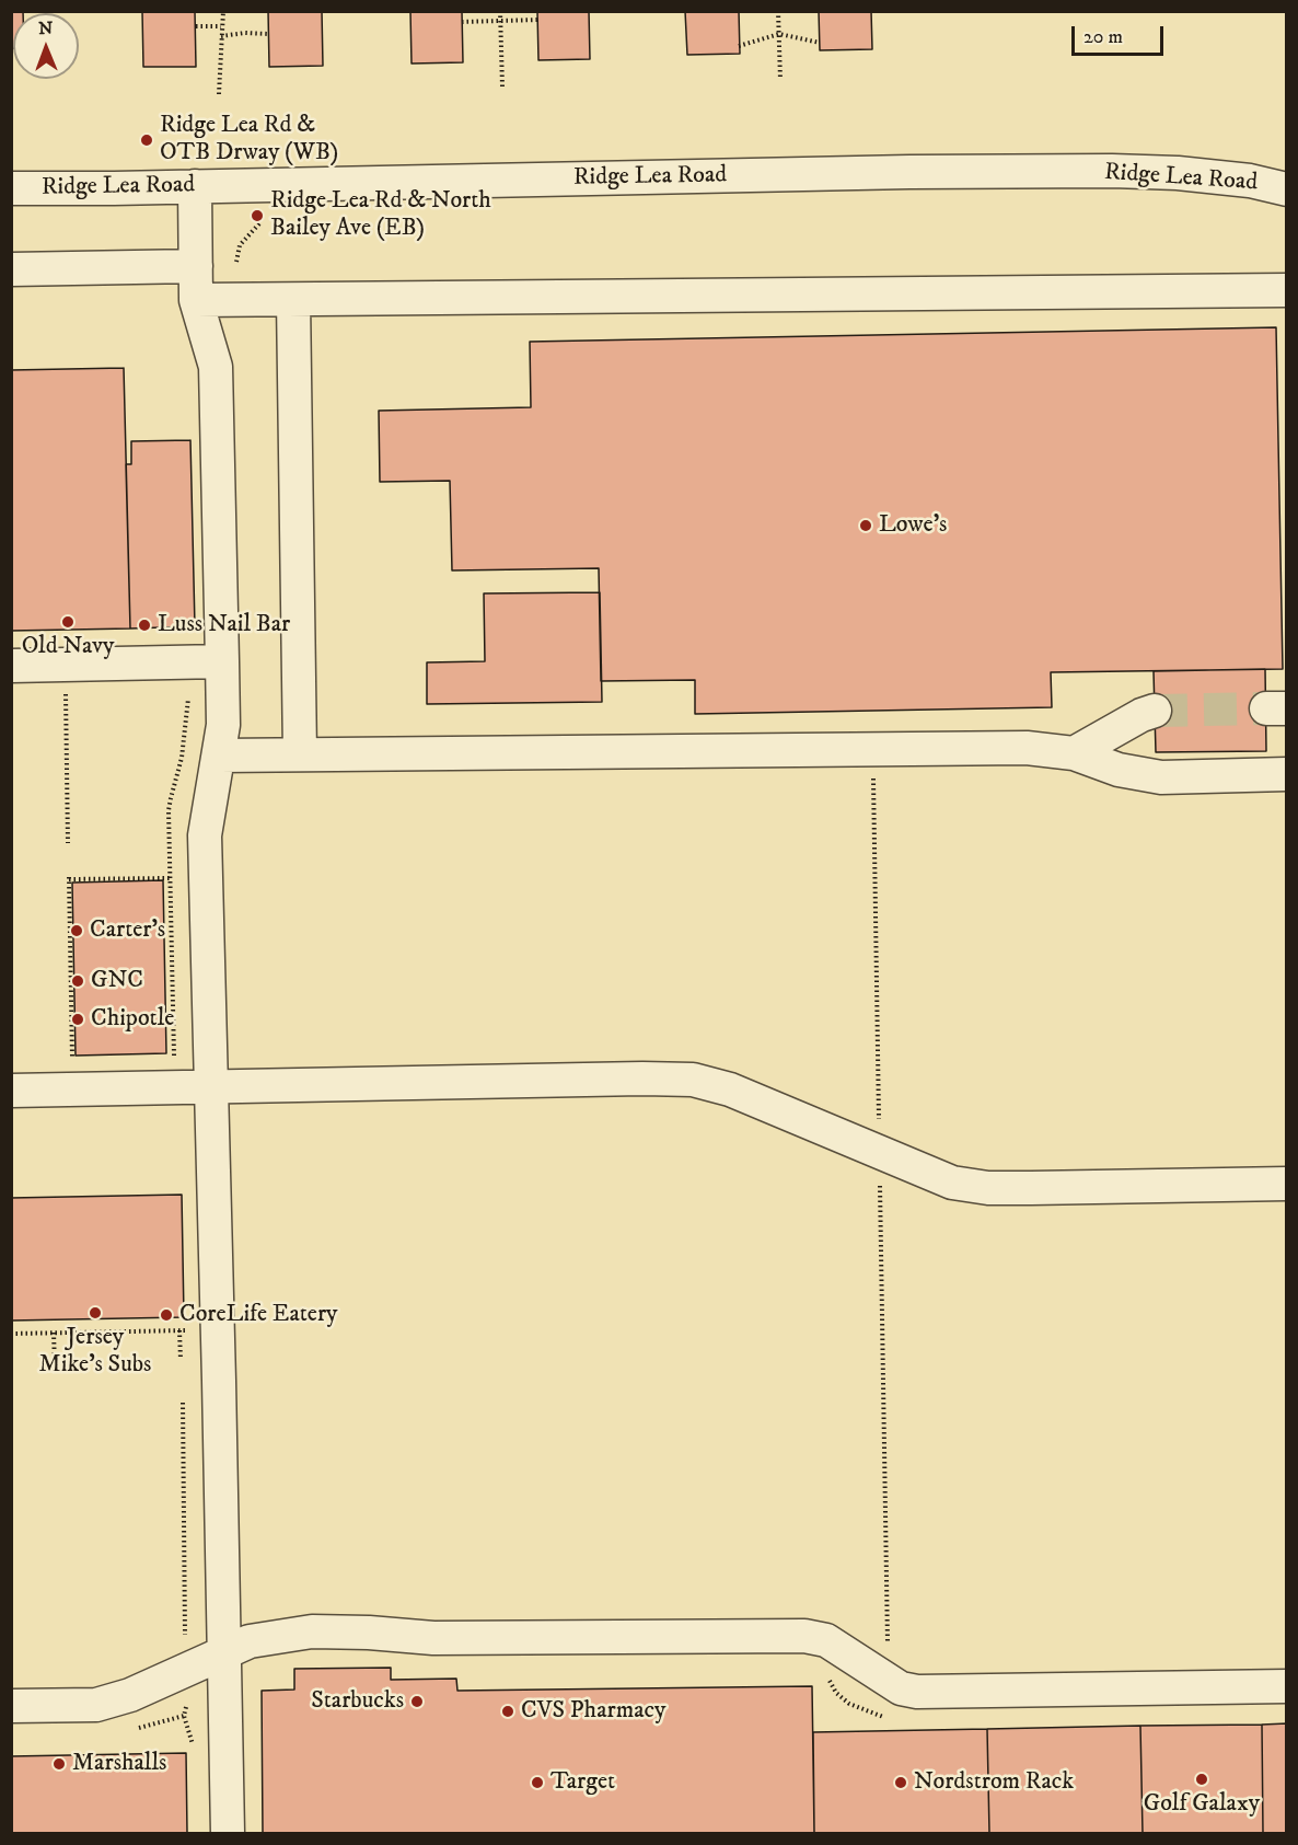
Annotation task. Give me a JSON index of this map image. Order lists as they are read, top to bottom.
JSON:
{
  "streets": {
    "street": ["Ridge Lea Road"]
  },
  "places": [
    "Ridge Lea Rd & OTB Drway (WB)",
    "Ridge Lea Rd & North Bailey Ave (EB)",
    "Lowe's",
    "Old Navy",
    "Luss Nail Bar",
    "Carter's",
    "GNC",
    "Chipotle",
    "Jersey Mike's Subs",
    "CoreLife Eatery",
    "Starbucks",
    "CVS Pharmacy",
    "Marshalls",
    "Golf Galaxy",
    "Target",
    "Nordstrom Rack"
  ],
  "scale_bar": "20 m",
  "north": "top"
}
